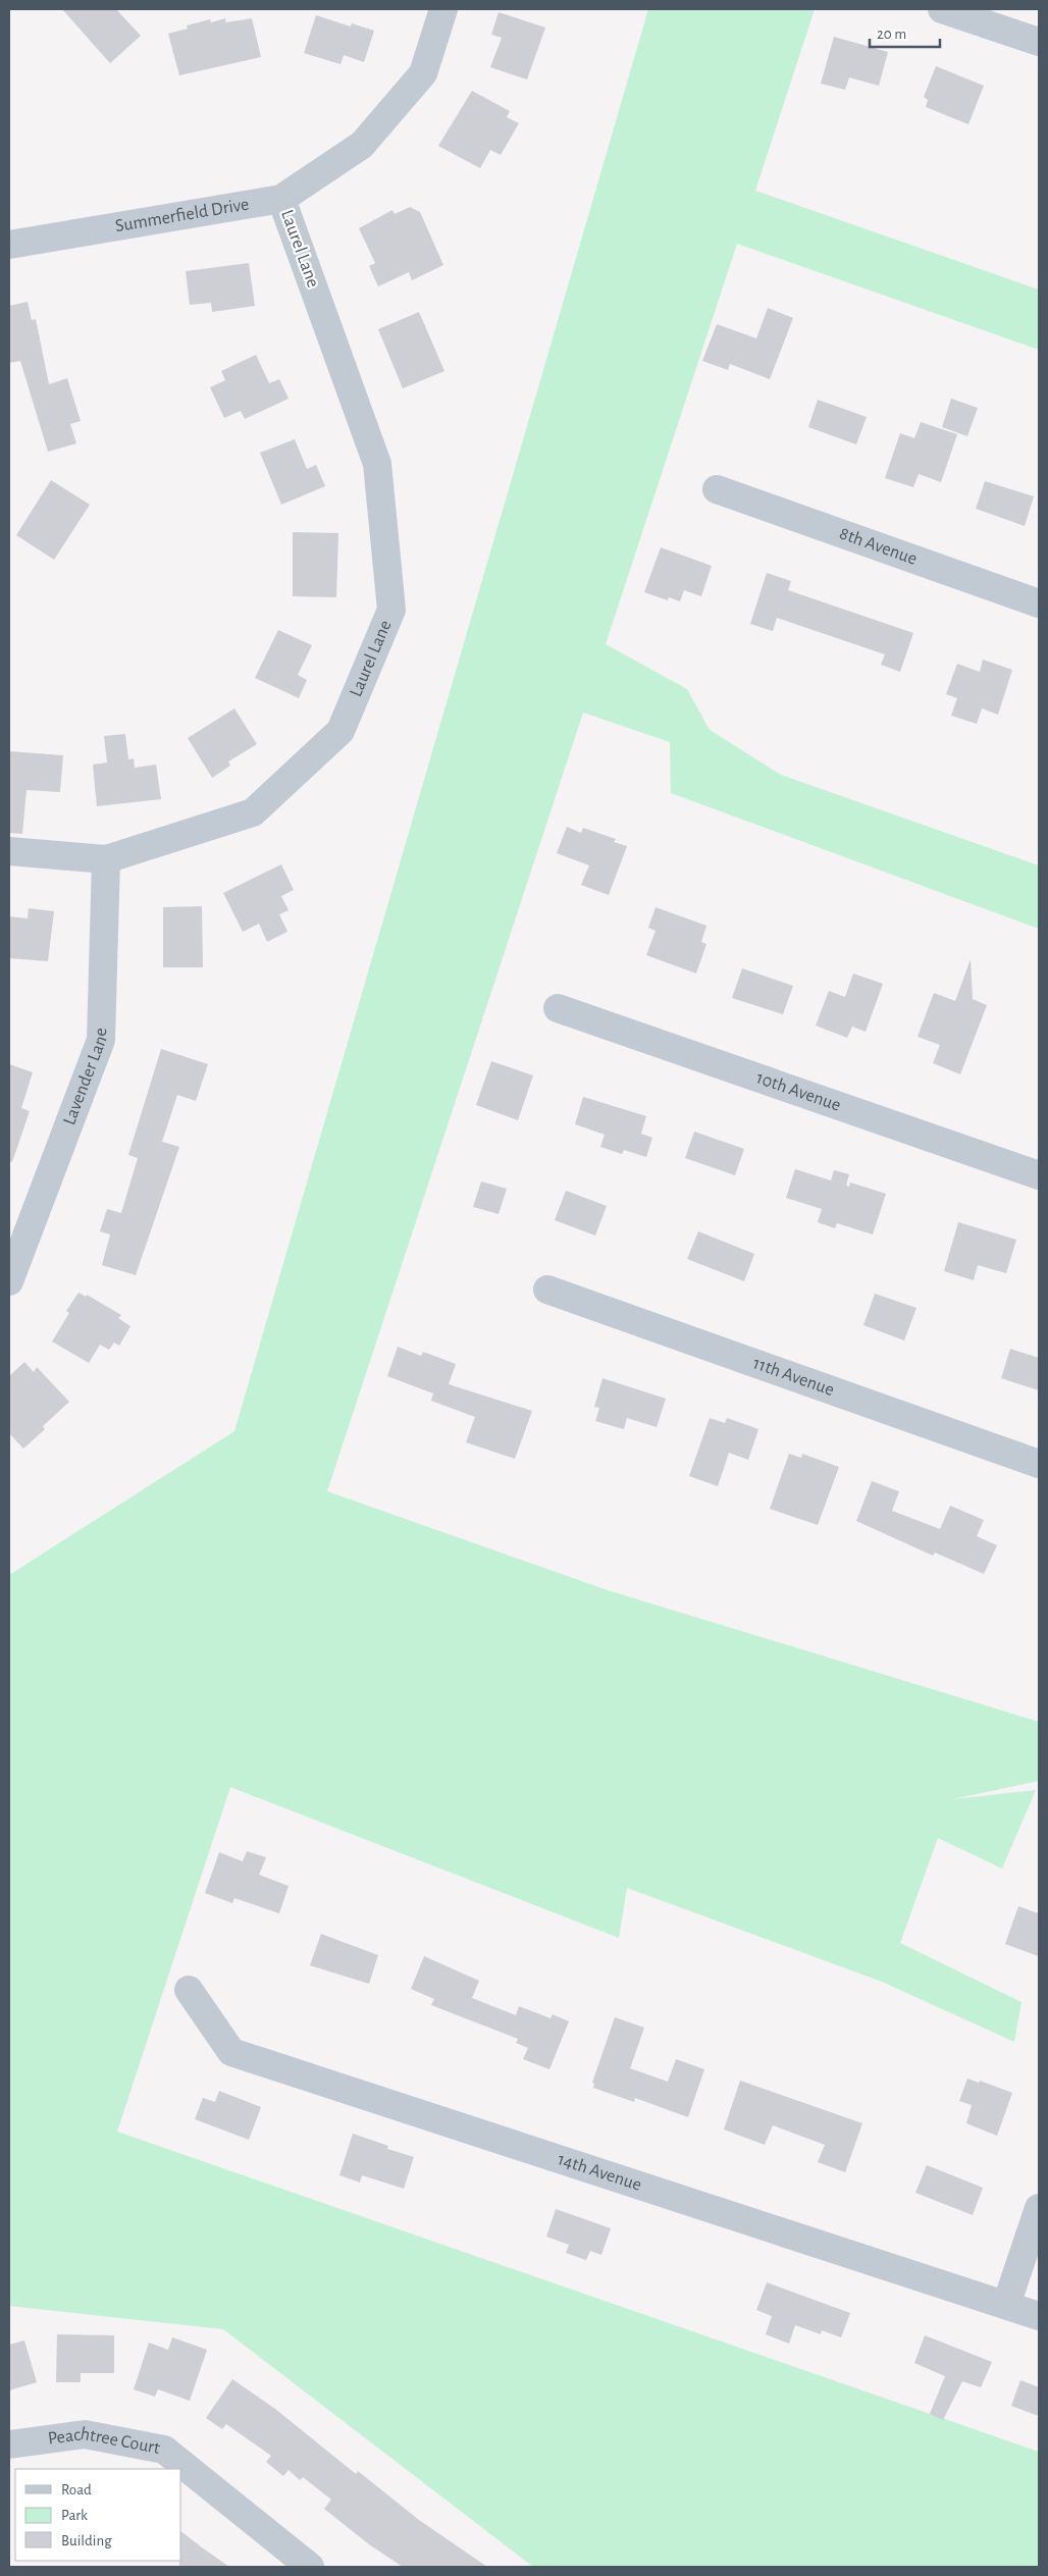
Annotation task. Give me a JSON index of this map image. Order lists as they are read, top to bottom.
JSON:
{
  "streets": {
    "street": [
      "Summerfield Drive",
      "Laurel Lane",
      "8th Avenue",
      "Lavender Lane",
      "10th Avenue",
      "11th Avenue",
      "14th Avenue",
      "Peachtree Court"
    ]
  },
  "crossings": [
    ["Summerfield Drive", "Laurel Lane"],
    ["Laurel Lane", "Lavender Lane"]
  ],
  "legend": ["Road", "Park", "Building"],
  "scale_bar": "20 m"
}
